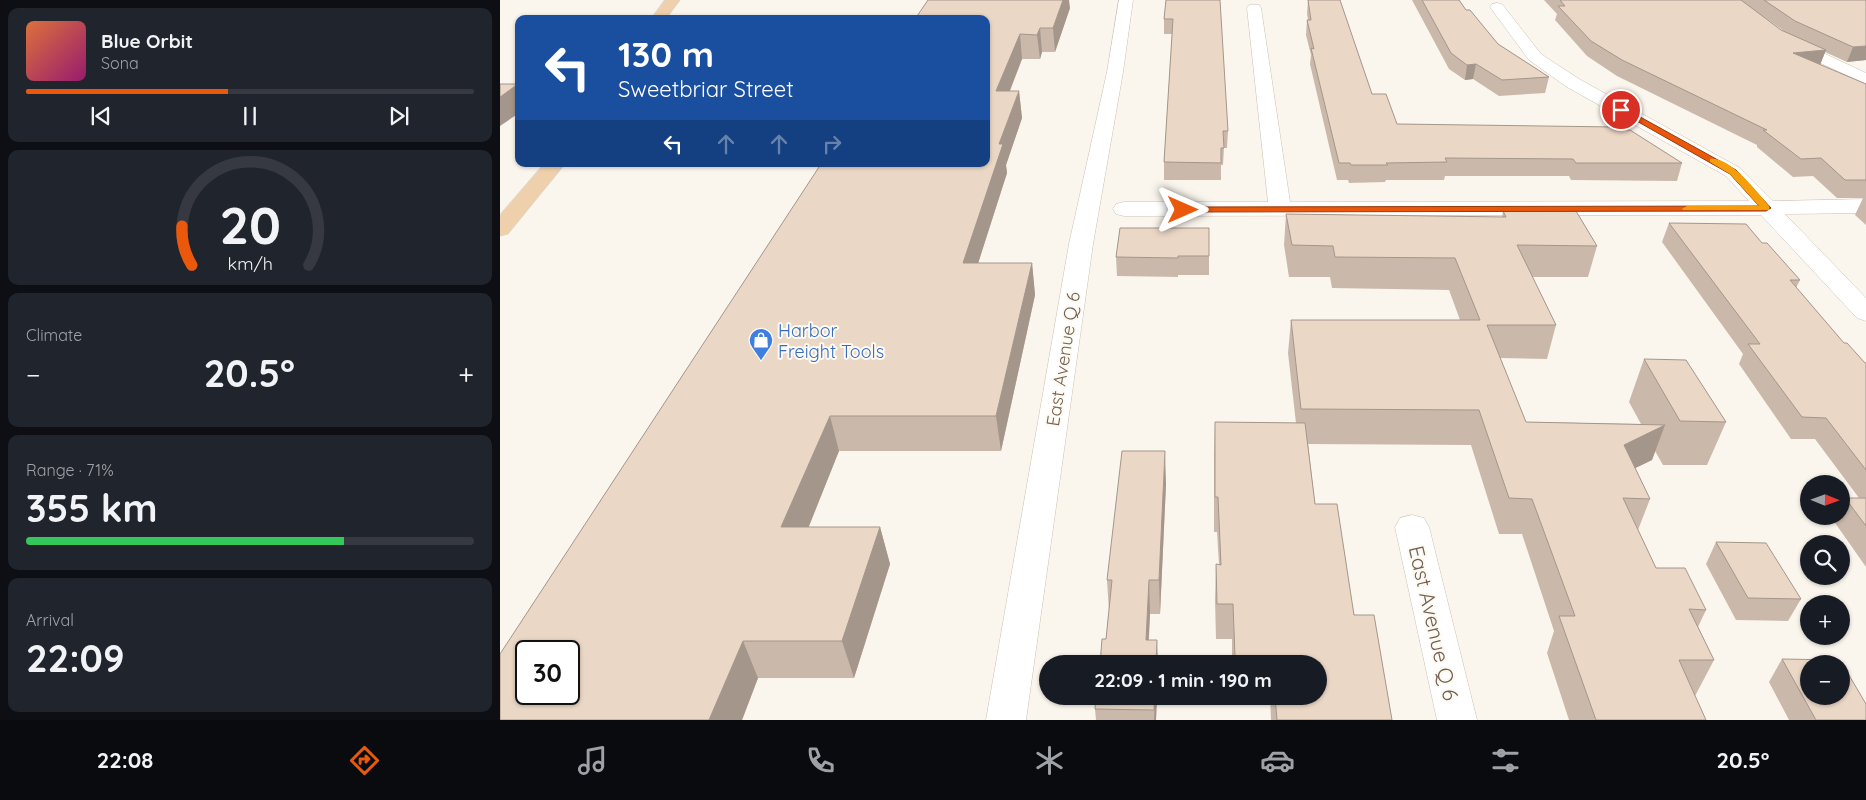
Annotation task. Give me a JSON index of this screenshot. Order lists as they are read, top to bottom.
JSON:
{
  "streets": {
    "street": ["East Avenue Q 6"]
  },
  "places": {
    "shop": ["Harbor Freight Tools"]
  },
  "north": "right",
  "page": {
    "turn": ["130 m", "Sweetbriar Street"],
    "song": ["Blue Orbit", "Sona"],
    "tile": [
      "Climate",
      ["Range · 71%", "355 km"],
      ["Arrival", "22:09"]
    ],
    "heat": ["−", "20.5°", "+"],
    "map_buttons": ["+", "−"],
    "limit": "30",
    "trip": "22:09 · 1 min · 190 m",
    "tabs": ["22:08", "20.5°"],
    "gauge": ["20", "km/h"]
  }
}
